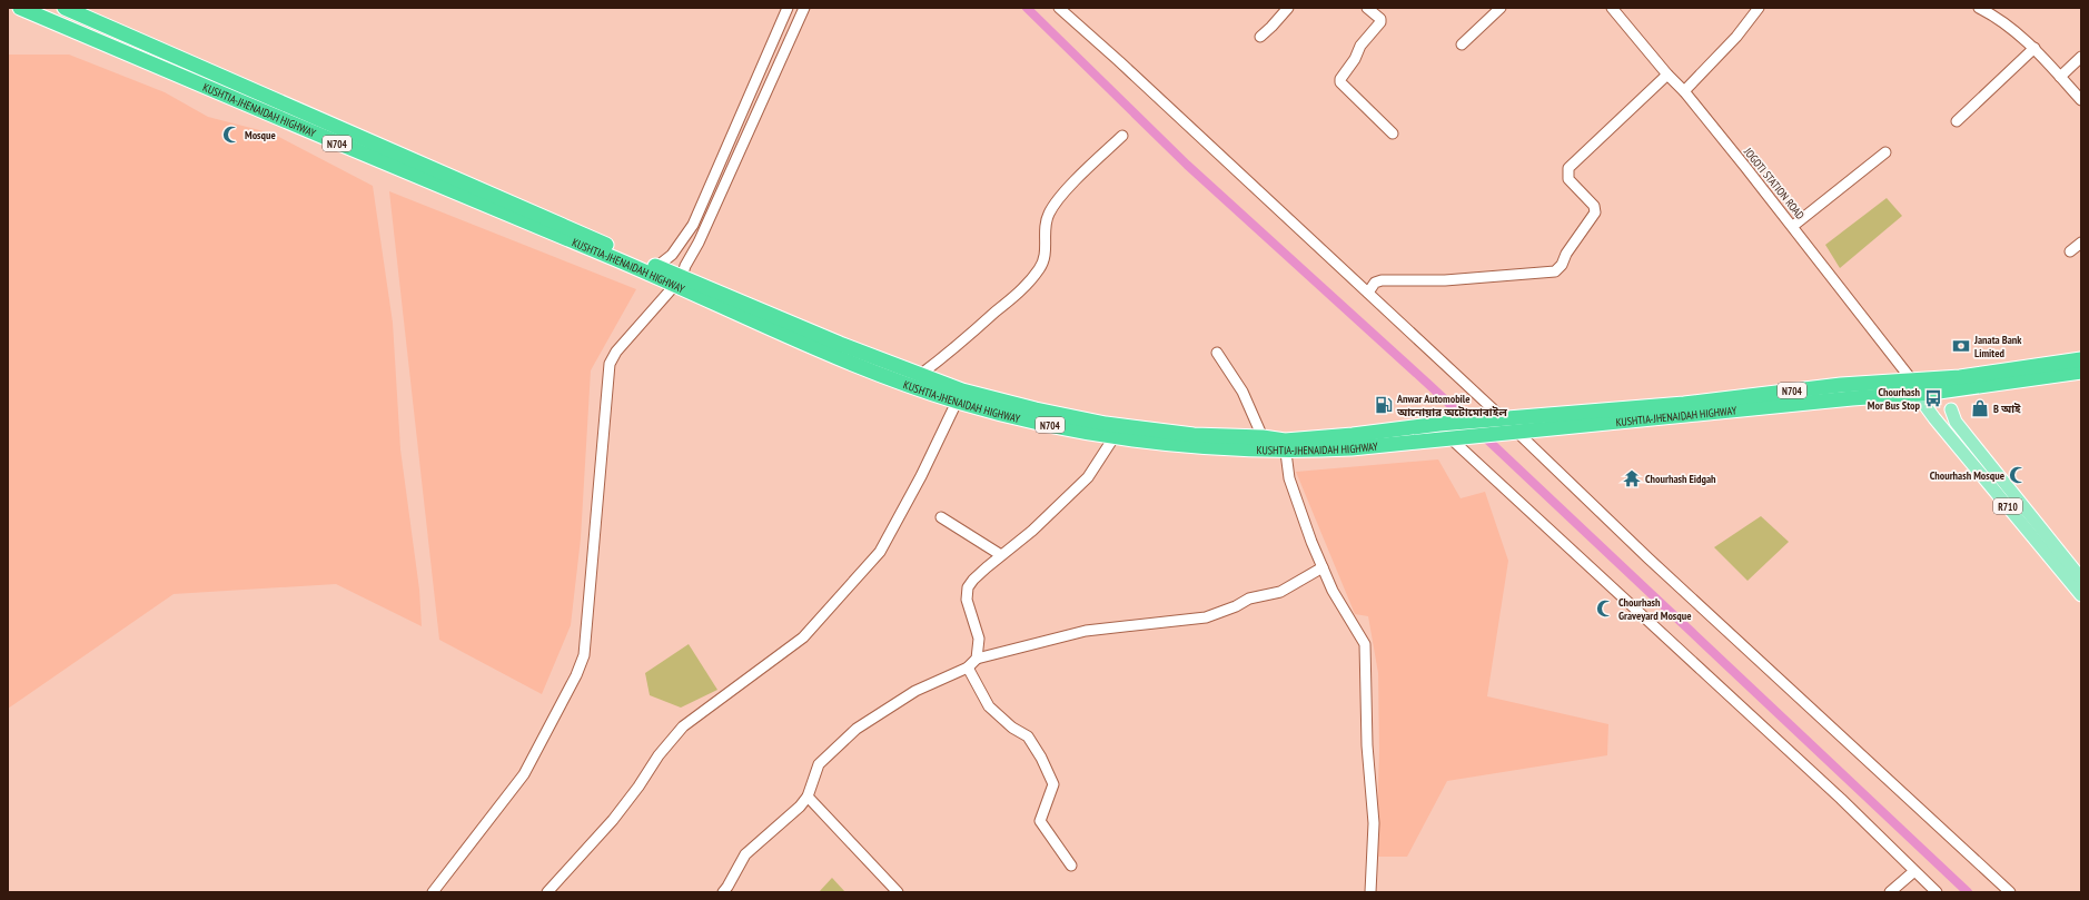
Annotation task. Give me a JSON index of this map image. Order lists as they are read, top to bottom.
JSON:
{
  "streets": {
    "highway": ["KUSHTIA-JHENAIDAH HIGHWAY", "N704"],
    "main road": ["R710"],
    "street": ["JOGOTI STATION ROAD"]
  },
  "crossings": [
    ["KUSHTIA-JHENAIDAH HIGHWAY", "JOGOTI STATION ROAD"],
    ["KUSHTIA-JHENAIDAH HIGHWAY", "R710"],
    ["JOGOTI STATION ROAD", "R710"]
  ],
  "places": {
    "mosque": ["Mosque", "Chourhash Mosque", "Chourhash Graveyard Mosque"],
    "bank": ["Janata Bank Limited"],
    "bus stop": ["Chourhash Mor Bus Stop"],
    "fuel station": ["Anwar Automobile আনোয়ার অটোমোবাইল"],
    "shop": ["B আই"],
    "temple": ["Chourhash Eidgah"]
  }
}
